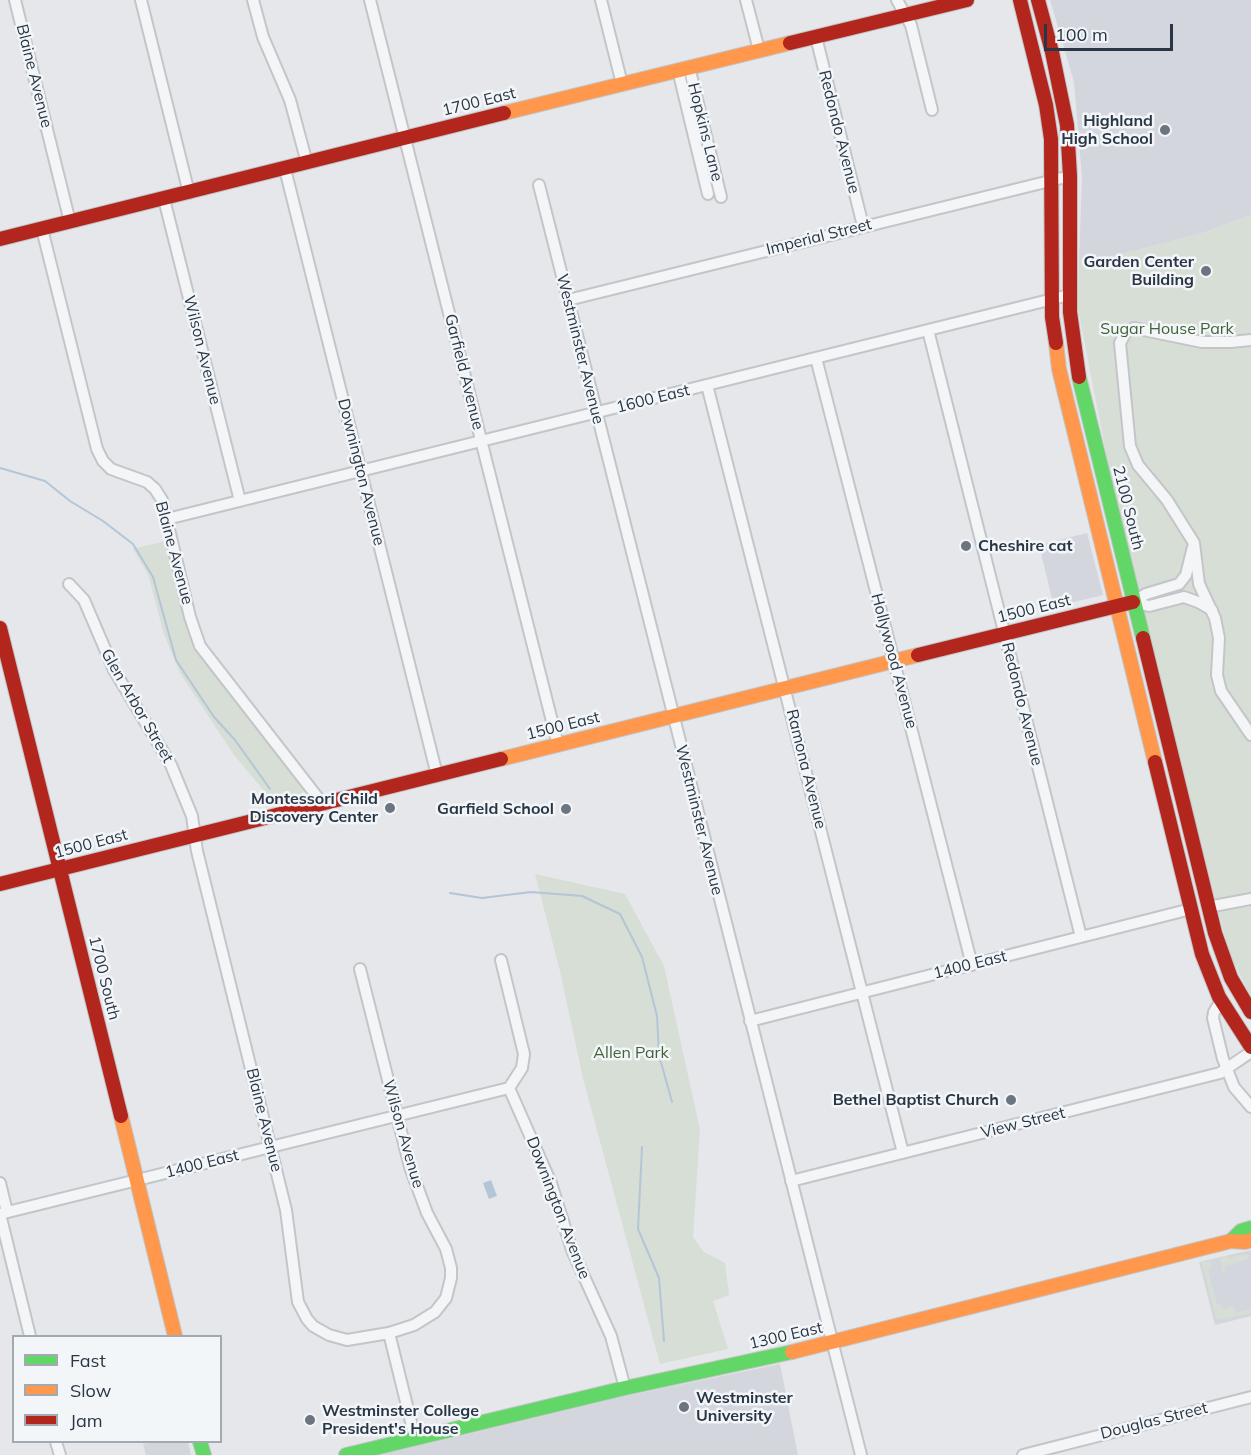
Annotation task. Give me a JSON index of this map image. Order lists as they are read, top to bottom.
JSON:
{
  "streets": {
    "main road": [
      "1700 East",
      "2100 South",
      "1500 East",
      "1700 South",
      "1300 East"
    ],
    "street": [
      "Blaine Avenue",
      "Hopkins Lane",
      "Redondo Avenue",
      "Imperial Street",
      "Westminster Avenue",
      "Wilson Avenue",
      "Garfield Avenue",
      "1600 East",
      "Downington Avenue",
      "Hollywood Avenue",
      "Glen Arbor Street",
      "Ramona Avenue",
      "1400 East",
      "View Street",
      "Douglas Street"
    ]
  },
  "crossings": [
    ["Blaine Avenue", "1700 East"],
    ["Blaine Avenue", "Wilson Avenue"],
    ["Blaine Avenue", "1600 East"],
    ["Blaine Avenue", "1500 East"],
    ["Blaine Avenue", "Glen Arbor Street"],
    ["Blaine Avenue", "1400 East"],
    ["1700 East", "Hopkins Lane"],
    ["1700 East", "Redondo Avenue"],
    ["1700 East", "Wilson Avenue"],
    ["1700 East", "Garfield Avenue"],
    ["1700 East", "Downington Avenue"],
    ["Redondo Avenue", "Imperial Street"],
    ["Redondo Avenue", "1600 East"],
    ["Redondo Avenue", "1500 East"],
    ["Redondo Avenue", "1400 East"],
    ["Imperial Street", "Westminster Avenue"],
    ["Imperial Street", "2100 South"],
    ["Westminster Avenue", "1600 East"],
    ["Westminster Avenue", "1500 East"],
    ["Westminster Avenue", "1400 East"],
    ["Westminster Avenue", "View Street"],
    ["Westminster Avenue", "1300 East"],
    ["Wilson Avenue", "1600 East"],
    ["Wilson Avenue", "1400 East"],
    ["Garfield Avenue", "1600 East"],
    ["Garfield Avenue", "1500 East"],
    ["1600 East", "Downington Avenue"],
    ["1600 East", "2100 South"],
    ["1600 East", "Hollywood Avenue"],
    ["1600 East", "Ramona Avenue"],
    ["Downington Avenue", "1500 East"],
    ["Downington Avenue", "1400 East"],
    ["Downington Avenue", "1300 East"],
    ["2100 South", "1500 East"],
    ["2100 South", "1400 East"],
    ["1500 East", "Hollywood Avenue"],
    ["1500 East", "Glen Arbor Street"],
    ["1500 East", "Ramona Avenue"],
    ["1500 East", "1700 South"],
    ["Hollywood Avenue", "1400 East"],
    ["Ramona Avenue", "1400 East"],
    ["Ramona Avenue", "View Street"],
    ["1400 East", "1700 South"]
  ],
  "parks": ["Sugar House Park", "Allen Park"],
  "places": [
    "Highland High School",
    "Garden Center Building",
    "Cheshire cat",
    "Montessori Child Discovery Center",
    "Garfield School",
    "Bethel Baptist Church",
    "Westminster University",
    "Westminster College President's House"
  ],
  "legend": ["Fast", "Slow", "Jam"],
  "scale_bar": "100 m"
}
